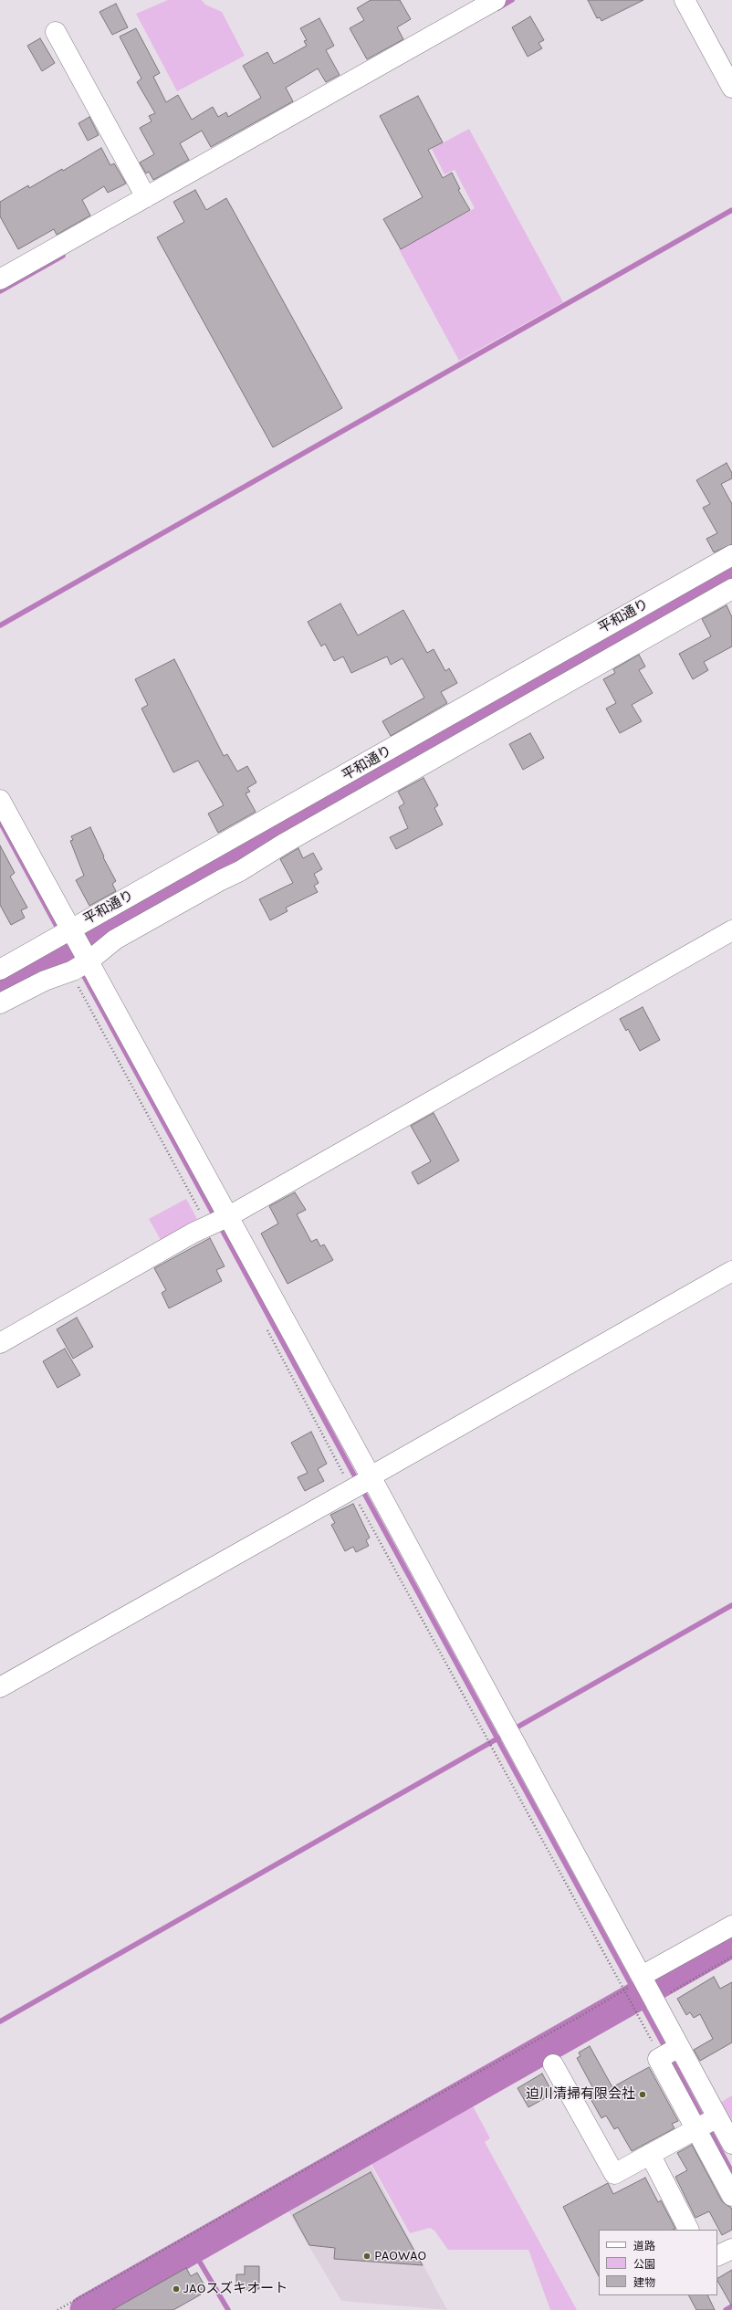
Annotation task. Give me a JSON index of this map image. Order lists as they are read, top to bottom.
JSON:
{
  "streets": {
    "street": ["平和通り"]
  },
  "places": ["迫川清掃有限会社", "PAOWAO", "JAOスズキオート"],
  "legend": ["道路", "公園", "建物"]
}
